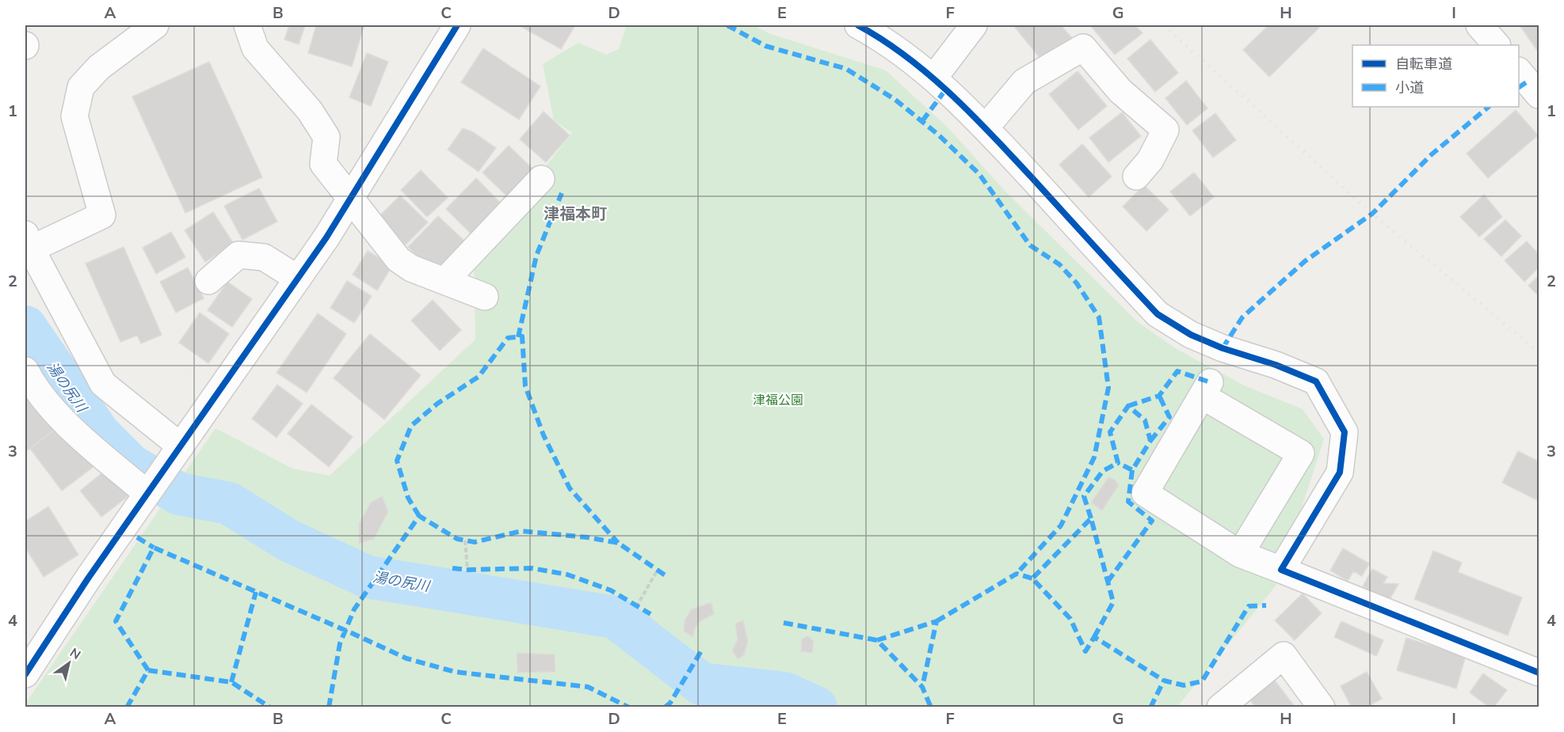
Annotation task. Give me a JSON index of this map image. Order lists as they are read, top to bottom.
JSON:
{
  "districts": ["津福本町"],
  "water": ["湯の尻川"],
  "parks": ["津福公園"],
  "legend": ["自転車道", "小道"],
  "north": "top right",
  "grid": {
    "columns": [
      "A",
      "B",
      "C",
      "D",
      "E",
      "F",
      "G",
      "H",
      "I"
    ],
    "rows": [
      "1",
      "2",
      "3",
      "4"
    ]
  }
}
